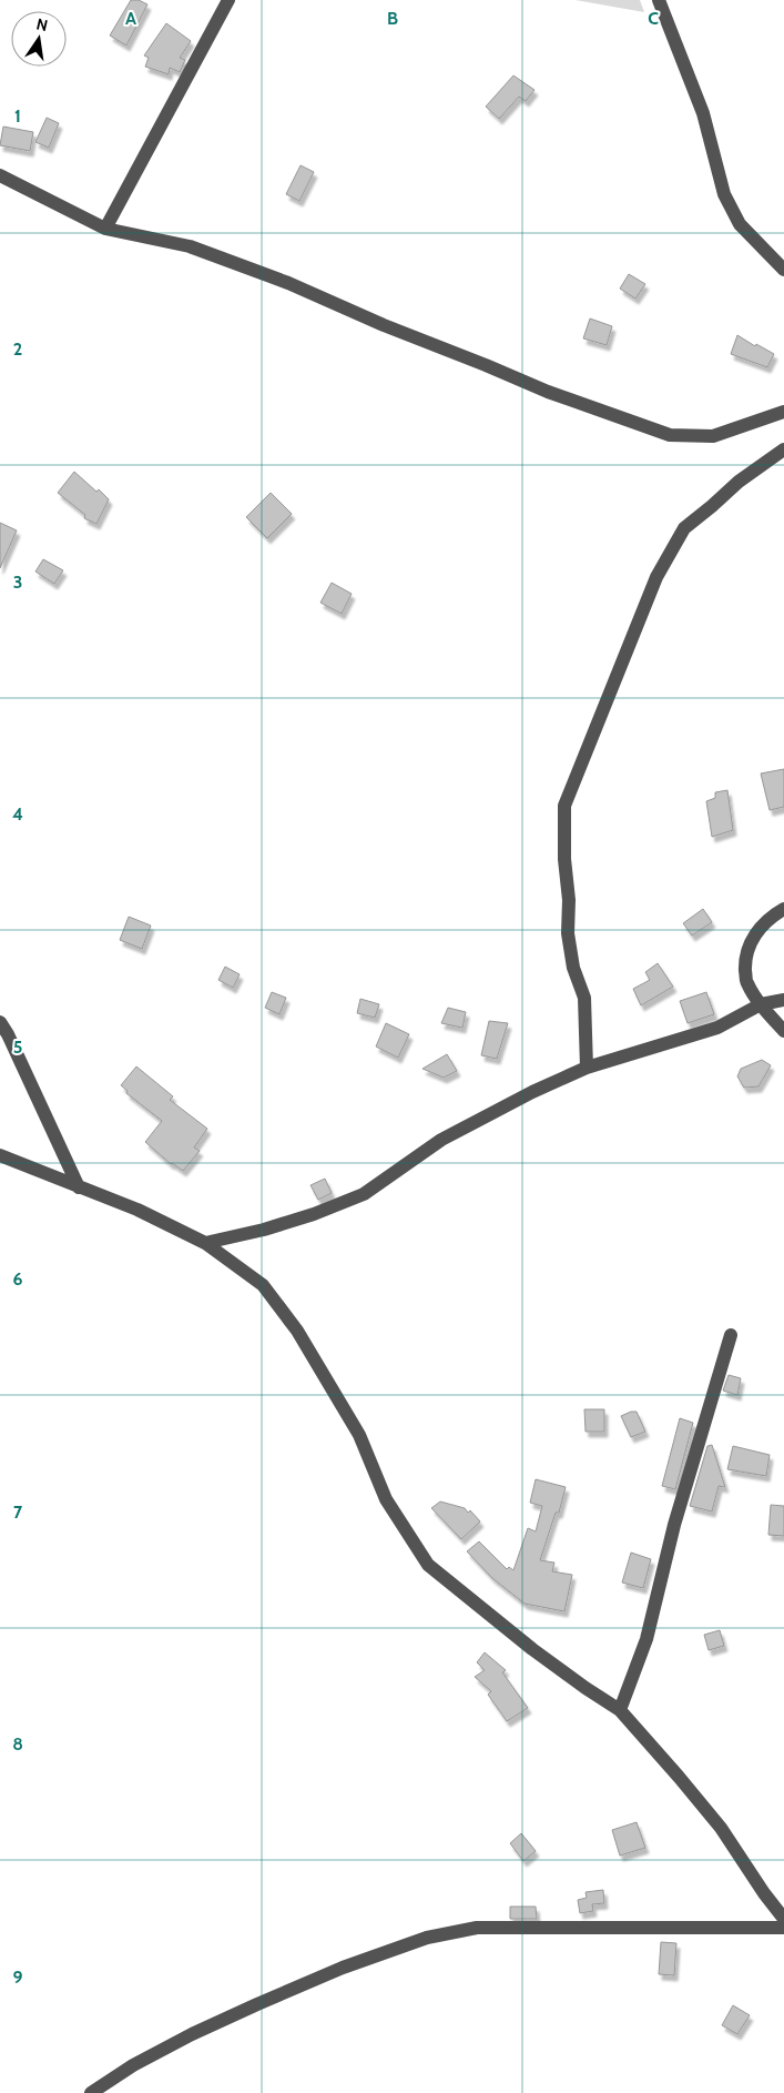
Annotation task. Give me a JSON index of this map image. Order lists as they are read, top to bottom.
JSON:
{
  "north": "top",
  "grid": {
    "columns": ["A", "B", "C"],
    "rows": [
      "1",
      "2",
      "3",
      "4",
      "5",
      "6",
      "7",
      "8",
      "9"
    ]
  }
}
